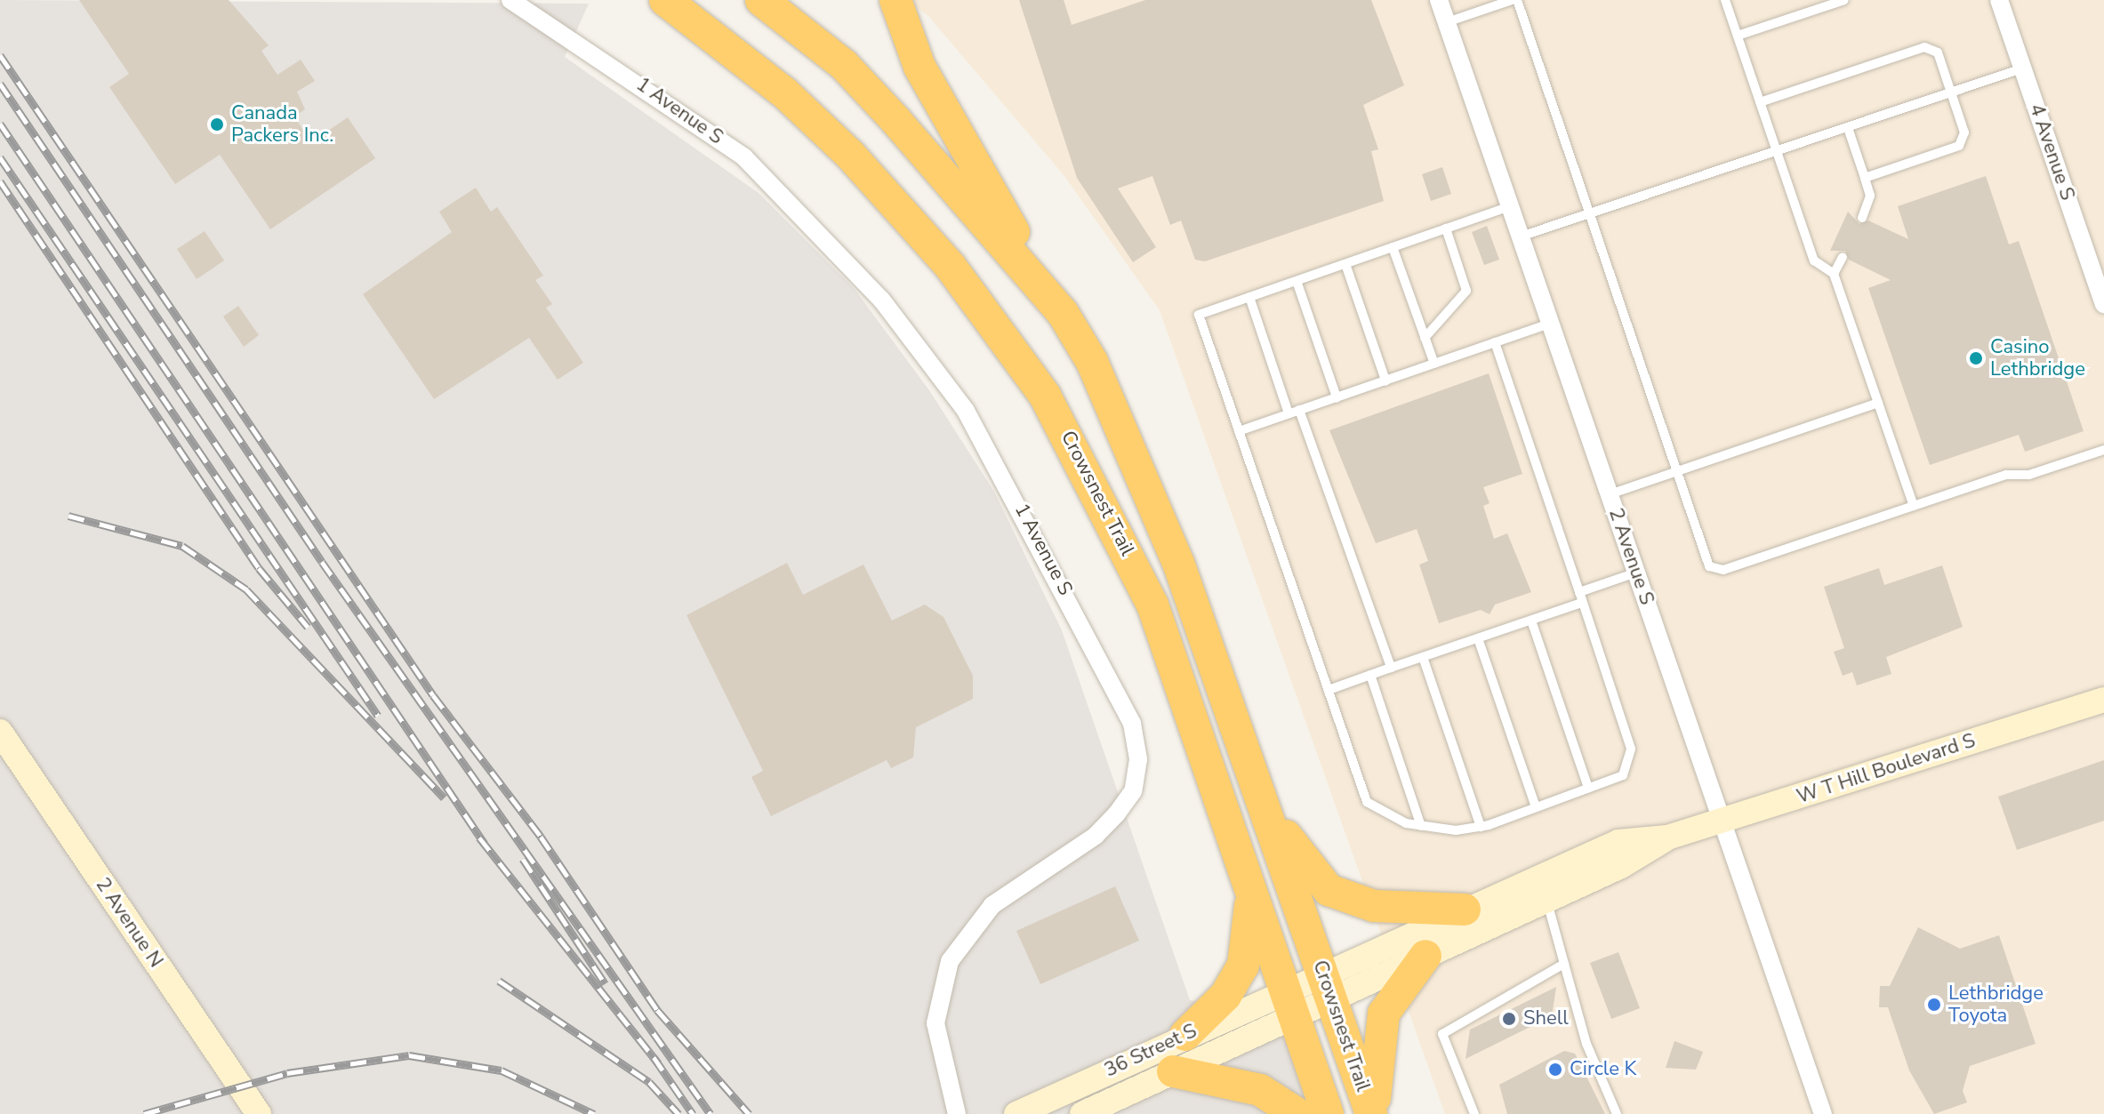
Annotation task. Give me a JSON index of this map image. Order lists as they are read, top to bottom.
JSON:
{
  "streets": {
    "highway": ["Crowsnest Trail"],
    "street": [
      "1 Avenue S",
      "4 Avenue S",
      "2 Avenue S",
      "W T Hill Boulevard S",
      "2 Avenue N",
      "36 Street S"
    ]
  },
  "crossings": [
    ["Crowsnest Trail", "W T Hill Boulevard S"],
    ["Crowsnest Trail", "36 Street S"],
    ["2 Avenue S", "W T Hill Boulevard S"]
  ],
  "places": [
    "Canada Packers Inc.",
    "Casino Lethbridge",
    "Lethbridge Toyota",
    "Shell",
    "Circle K"
  ]
}
